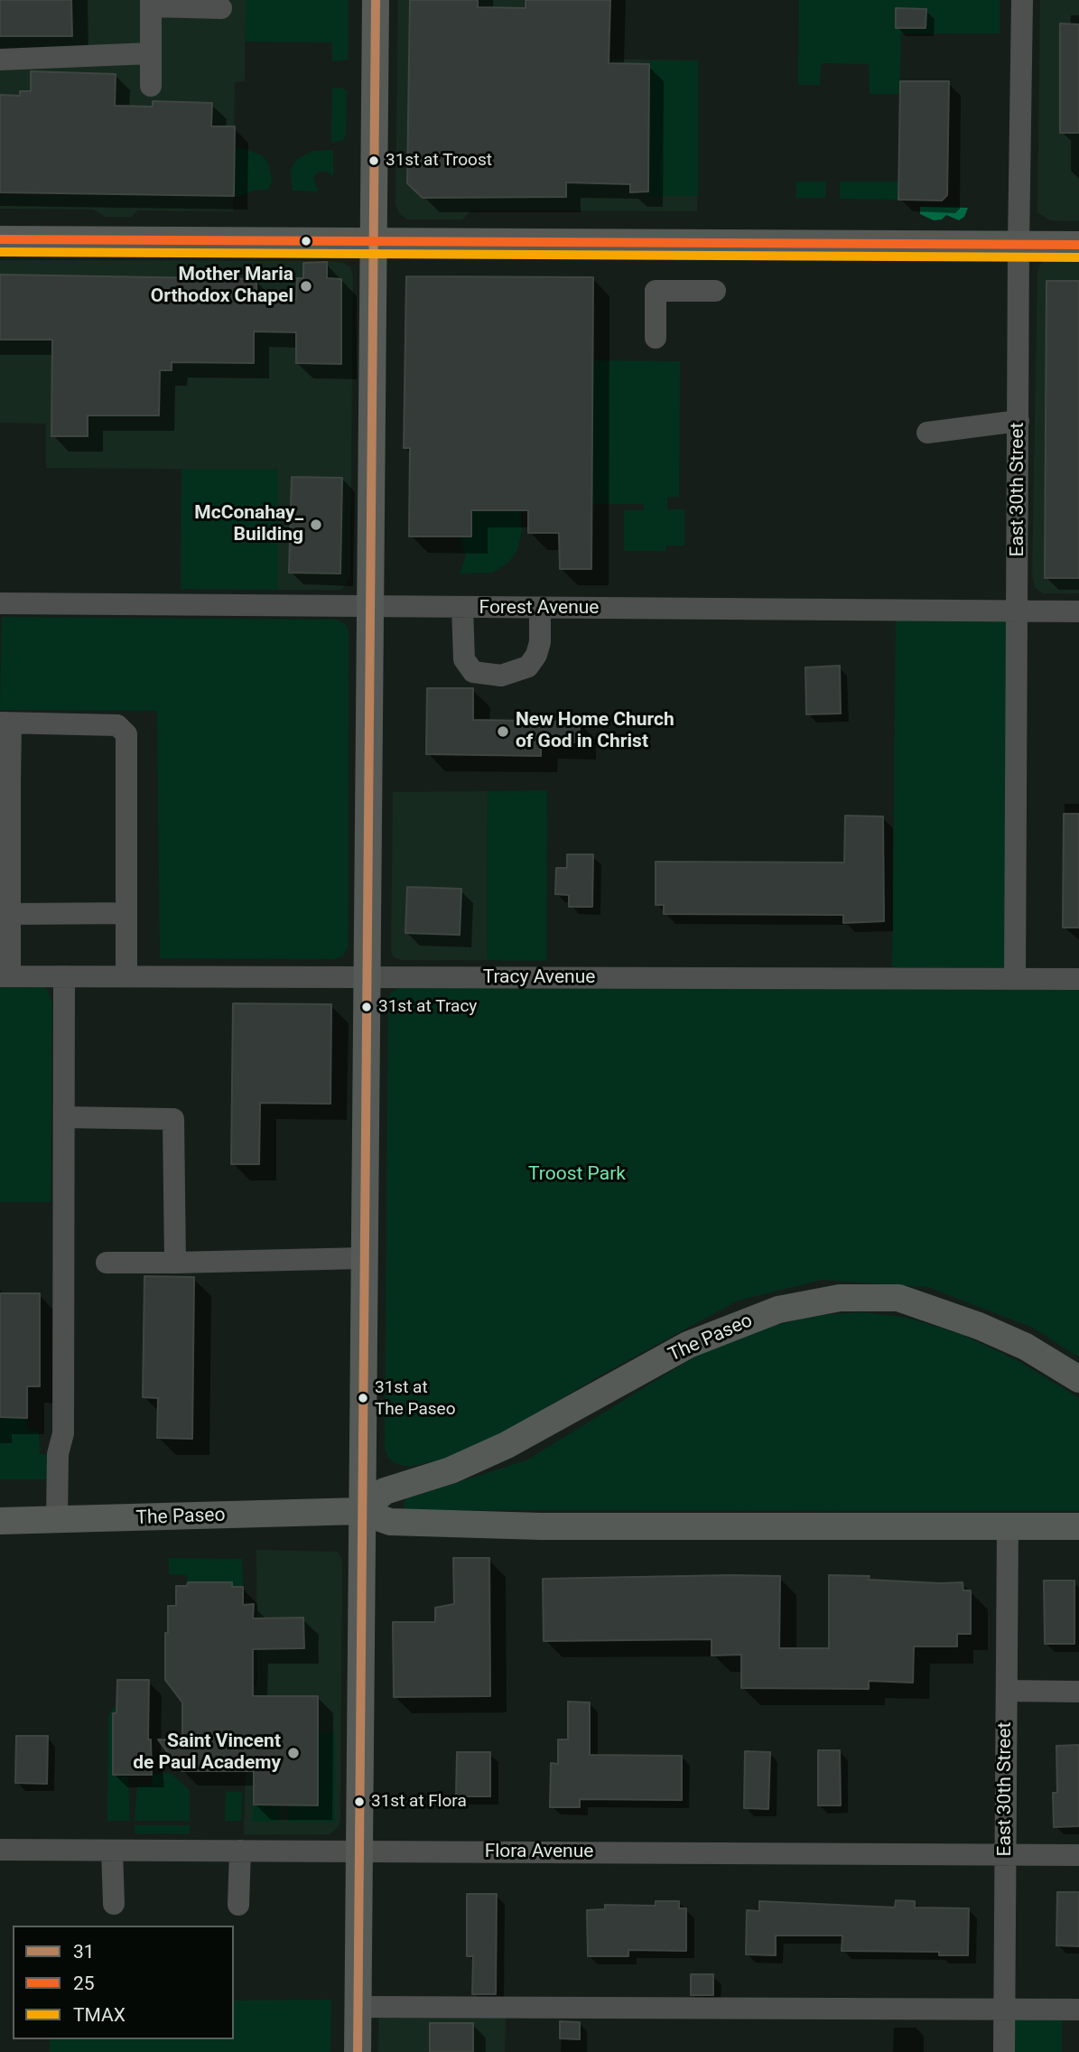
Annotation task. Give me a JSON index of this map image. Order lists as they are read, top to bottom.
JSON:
{
  "streets": {
    "main road": ["The Paseo"],
    "street": [
      "East 30th Street",
      "Forest Avenue",
      "Tracy Avenue",
      "Flora Avenue"
    ]
  },
  "crossings": [
    ["East 30th Street", "Forest Avenue"],
    ["East 30th Street", "Tracy Avenue"],
    ["East 30th Street", "The Paseo"],
    ["East 30th Street", "Flora Avenue"]
  ],
  "parks": ["Troost Park"],
  "places": [
    "31st at Troost",
    "Mother Maria Orthodox Chapel",
    "McConahay_ Building",
    "New Home Church of God in Christ",
    "31st at Tracy",
    "31st at The Paseo",
    "Saint Vincent de Paul Academy",
    "31st at Flora"
  ],
  "lines": ["transit line 31", "transit line 25", "transit line TMAX"],
  "legend": ["31", "25", "TMAX"]
}
